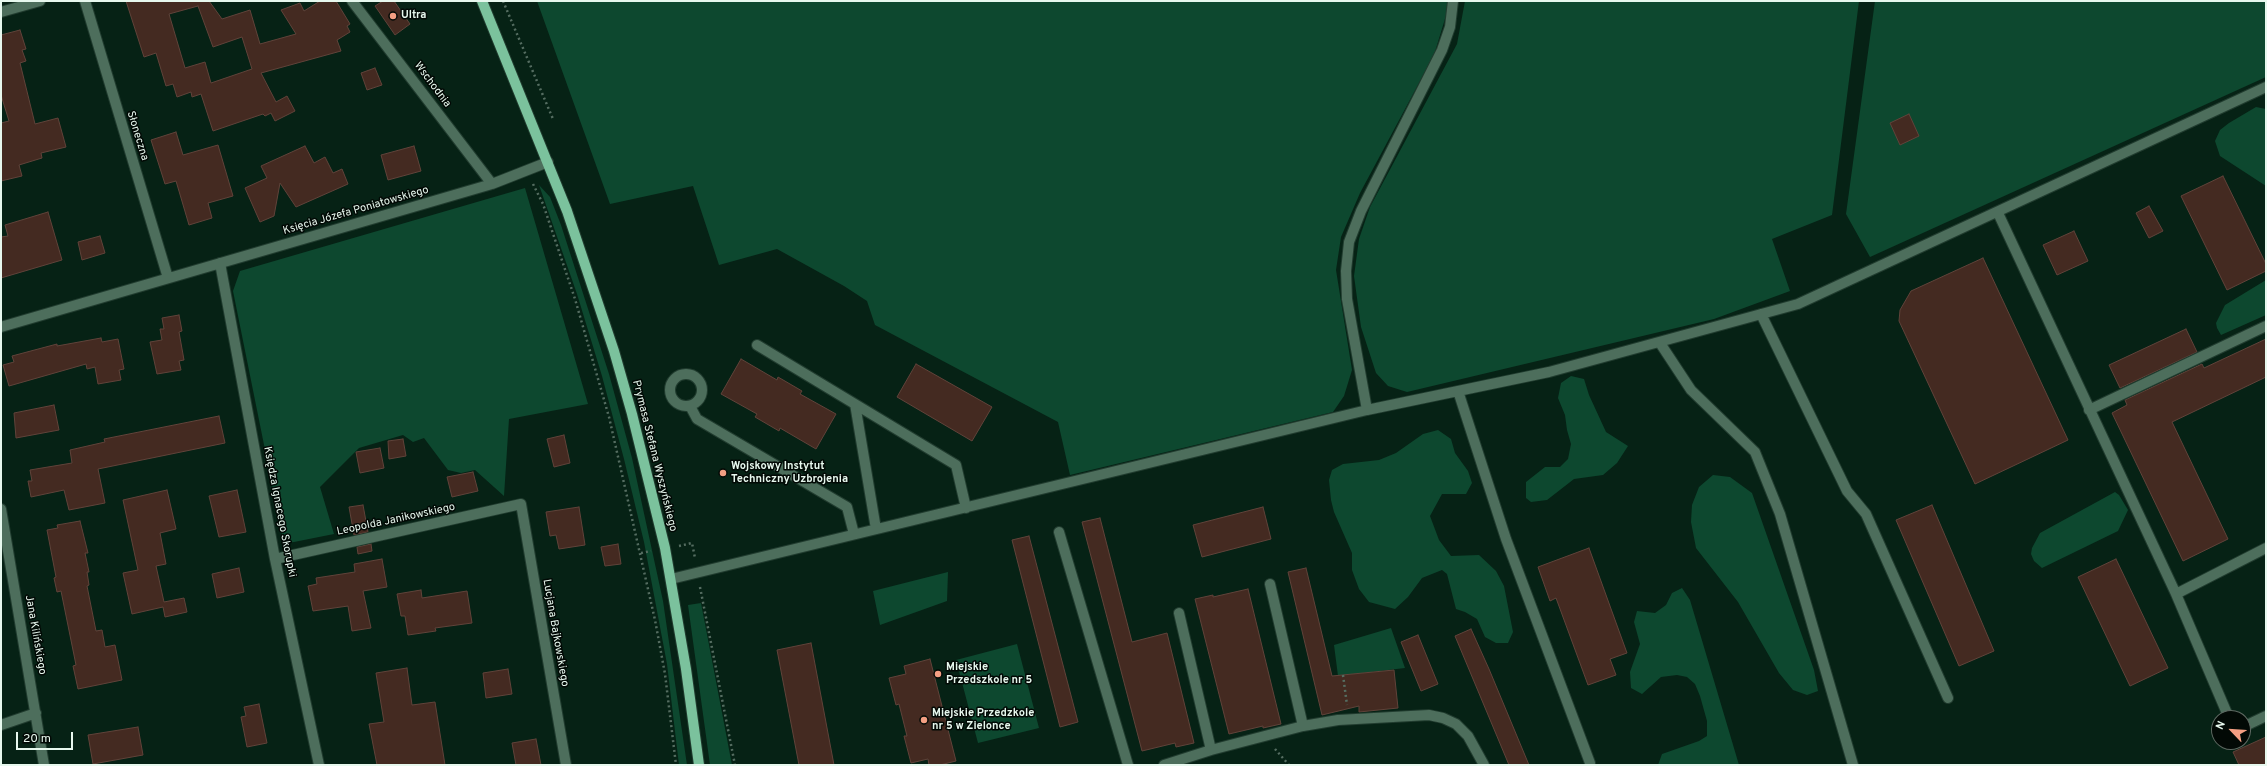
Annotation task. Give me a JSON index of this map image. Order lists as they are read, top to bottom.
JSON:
{
  "streets": {
    "main road": ["Prymasa Stefana Wyszyńskiego"],
    "street": [
      "Wschodnia",
      "Słoneczna",
      "Księcia Józefa Poniatowskiego",
      "Księdza Ignacego Skorupki",
      "Leopolda Janikowskiego",
      "Lucjana Bajkowskiego",
      "Jana Kilińskiego"
    ]
  },
  "crossings": [
    ["Wschodnia", "Księcia Józefa Poniatowskiego"],
    ["Słoneczna", "Księcia Józefa Poniatowskiego"],
    ["Księcia Józefa Poniatowskiego", "Prymasa Stefana Wyszyńskiego"],
    ["Księcia Józefa Poniatowskiego", "Księdza Ignacego Skorupki"],
    ["Księdza Ignacego Skorupki", "Leopolda Janikowskiego"],
    ["Leopolda Janikowskiego", "Lucjana Bajkowskiego"]
  ],
  "places": [
    "Ultra",
    "Wojskowy Instytut Techniczny Uzbrojenia",
    "Miejskie Przedszkole nr 5",
    "Miejskie Przedzkole nr 5 w Zielonce"
  ],
  "scale_bar": "20 m",
  "north": "top left"
}
